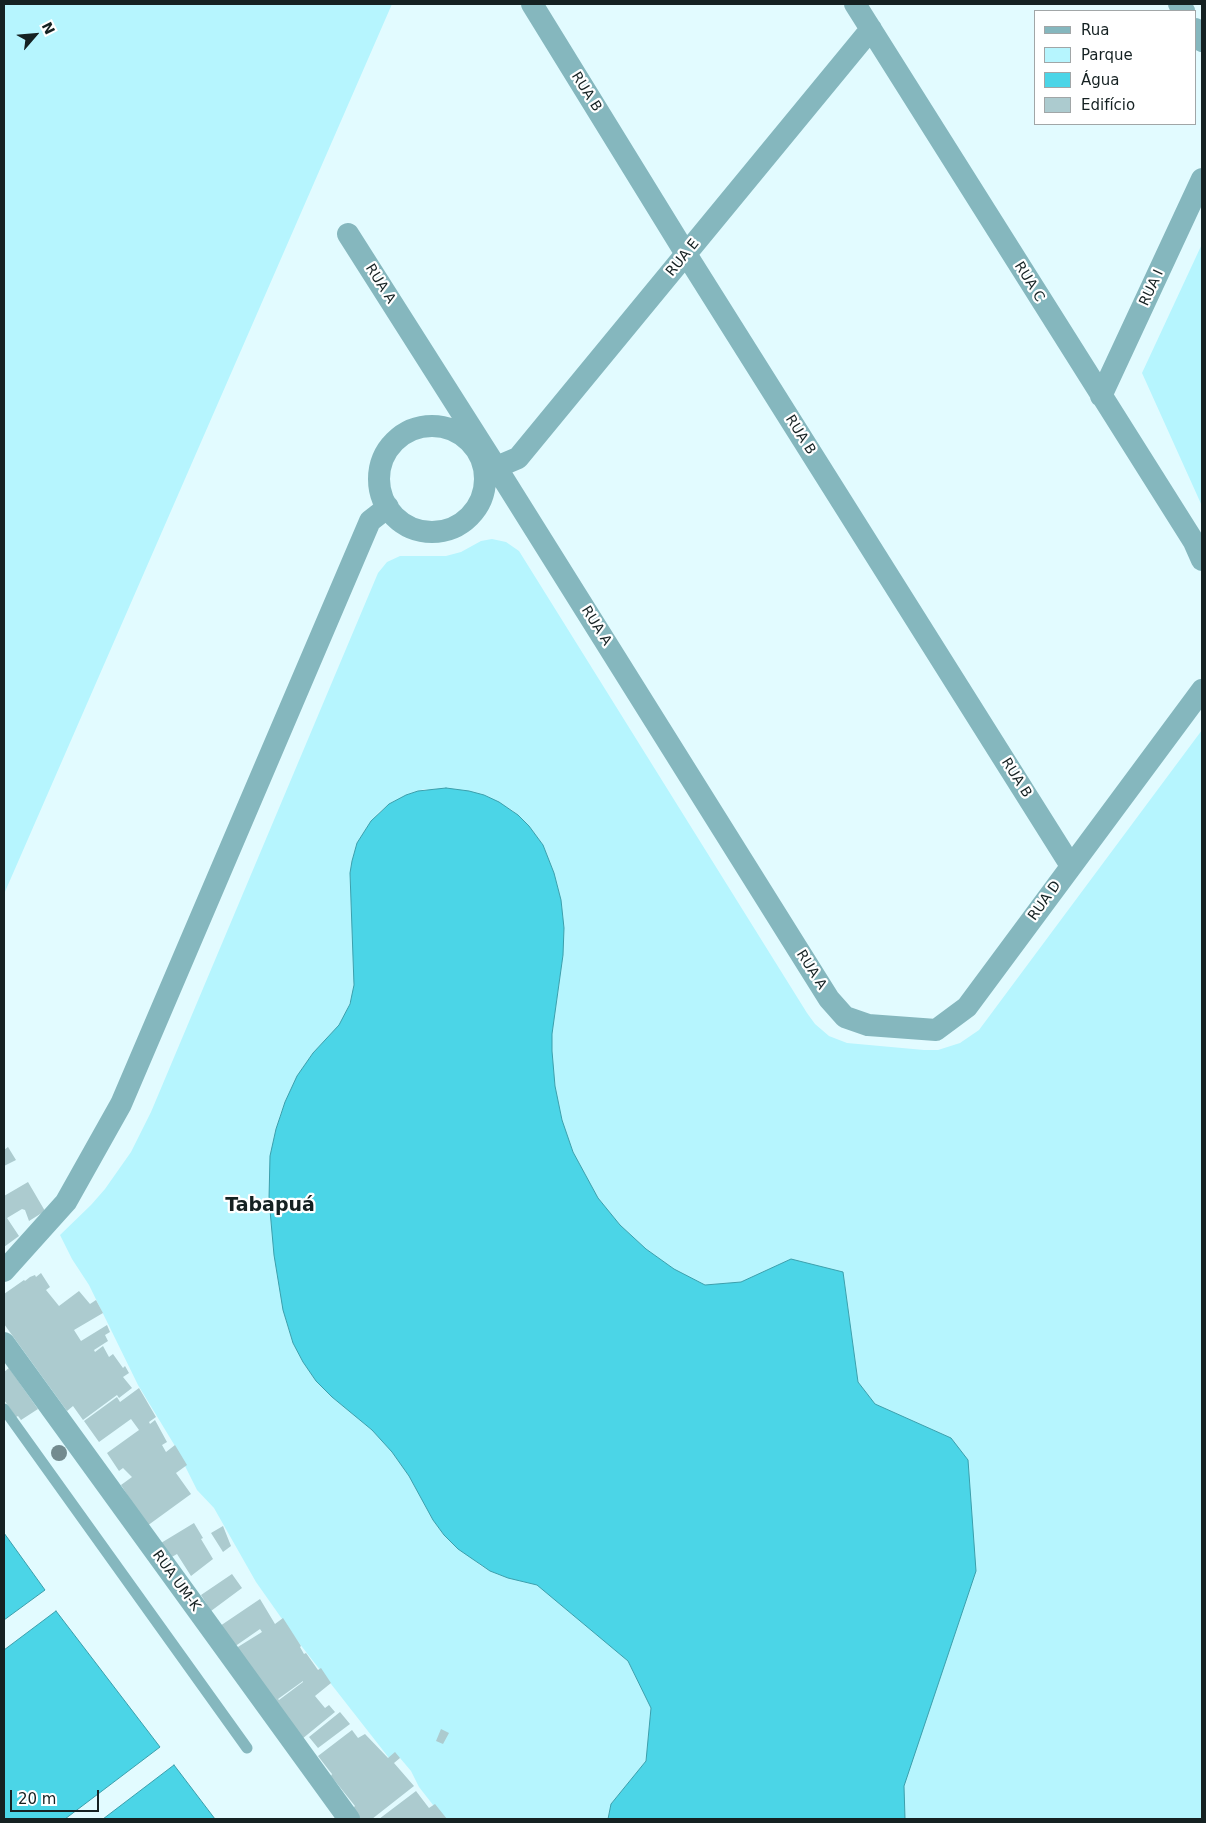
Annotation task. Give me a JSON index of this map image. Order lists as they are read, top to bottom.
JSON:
{
  "streets": {
    "street": [
      "RUA B",
      "RUA E",
      "RUA C",
      "RUA A",
      "RUA I",
      "RUA D",
      "RUA UM-K"
    ]
  },
  "crossings": [
    ["RUA B", "RUA E"],
    ["RUA B", "RUA D"],
    ["RUA E", "RUA C"],
    ["RUA E", "RUA A"],
    ["RUA C", "RUA I"],
    ["RUA A", "RUA D"]
  ],
  "districts": ["Tabapuá"],
  "legend": [
    "Rua",
    "Parque",
    "Água",
    "Edifício"
  ],
  "scale_bar": "20 m",
  "north": "top right"
}
